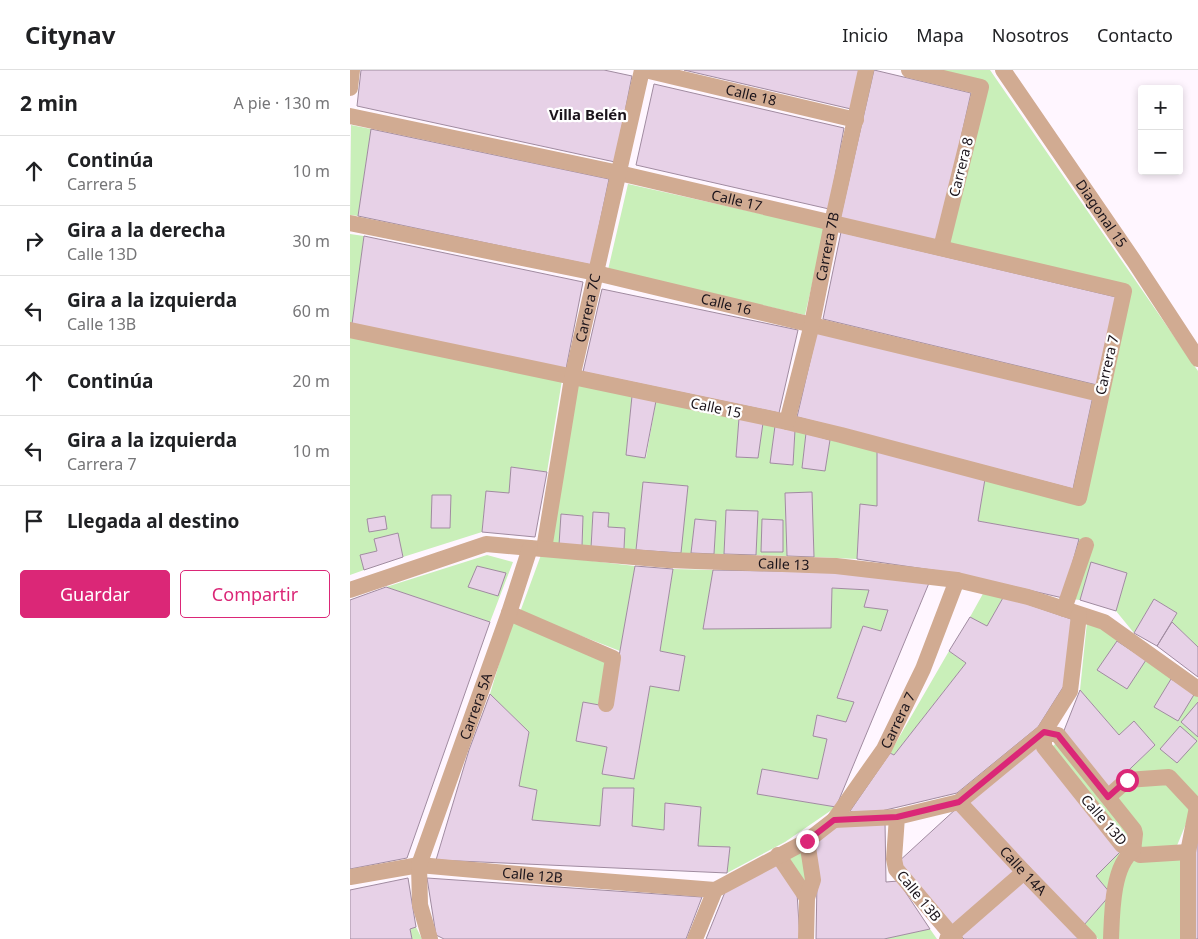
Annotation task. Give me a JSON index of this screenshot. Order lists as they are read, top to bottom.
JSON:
{
  "streets": {
    "street": [
      "Calle 18",
      "Carrera 8",
      "Calle 17",
      "Diagonal 15",
      "Carrera 7B",
      "Calle 16",
      "Carrera 7C",
      "Carrera 7",
      "Calle 15",
      "Calle 13",
      "Carrera 5A",
      "Calle 13D",
      "Calle 14A",
      "Calle 12B",
      "Calle 13B"
    ]
  },
  "crossings": [
    ["Calle 18", "Carrera 7B"],
    ["Calle 18", "Carrera 7C"],
    ["Carrera 8", "Calle 17"],
    ["Calle 17", "Carrera 7B"],
    ["Calle 17", "Carrera 7C"],
    ["Calle 17", "Carrera 7"],
    ["Carrera 7B", "Calle 16"],
    ["Carrera 7B", "Calle 15"],
    ["Calle 16", "Carrera 7C"],
    ["Calle 16", "Carrera 7"],
    ["Carrera 7C", "Calle 15"],
    ["Carrera 7C", "Calle 13"],
    ["Carrera 7C", "Carrera 5A"],
    ["Carrera 7", "Calle 15"],
    ["Carrera 7", "Calle 13"],
    ["Carrera 7", "Calle 12B"],
    ["Calle 13", "Carrera 5A"],
    ["Carrera 5A", "Calle 12B"]
  ],
  "districts": ["Villa Belén"],
  "page": {
    "header": "Citynav",
    "nav": [
      "Inicio",
      "Mapa",
      "Nosotros",
      "Contacto"
    ],
    "heading": ["2 min", "A pie · 130 m"],
    "map_buttons": ["+", "−"],
    "list": [
      ["Continúa", "Carrera 5", "10 m"],
      ["Gira a la derecha", "Calle 13D", "30 m"],
      ["Gira a la izquierda", "Calle 13B", "60 m"],
      ["Continúa", "20 m"],
      ["Gira a la izquierda", "Carrera 7", "10 m"],
      "Llegada al destino"
    ],
    "buttons": ["Guardar", "Compartir"]
  }
}
